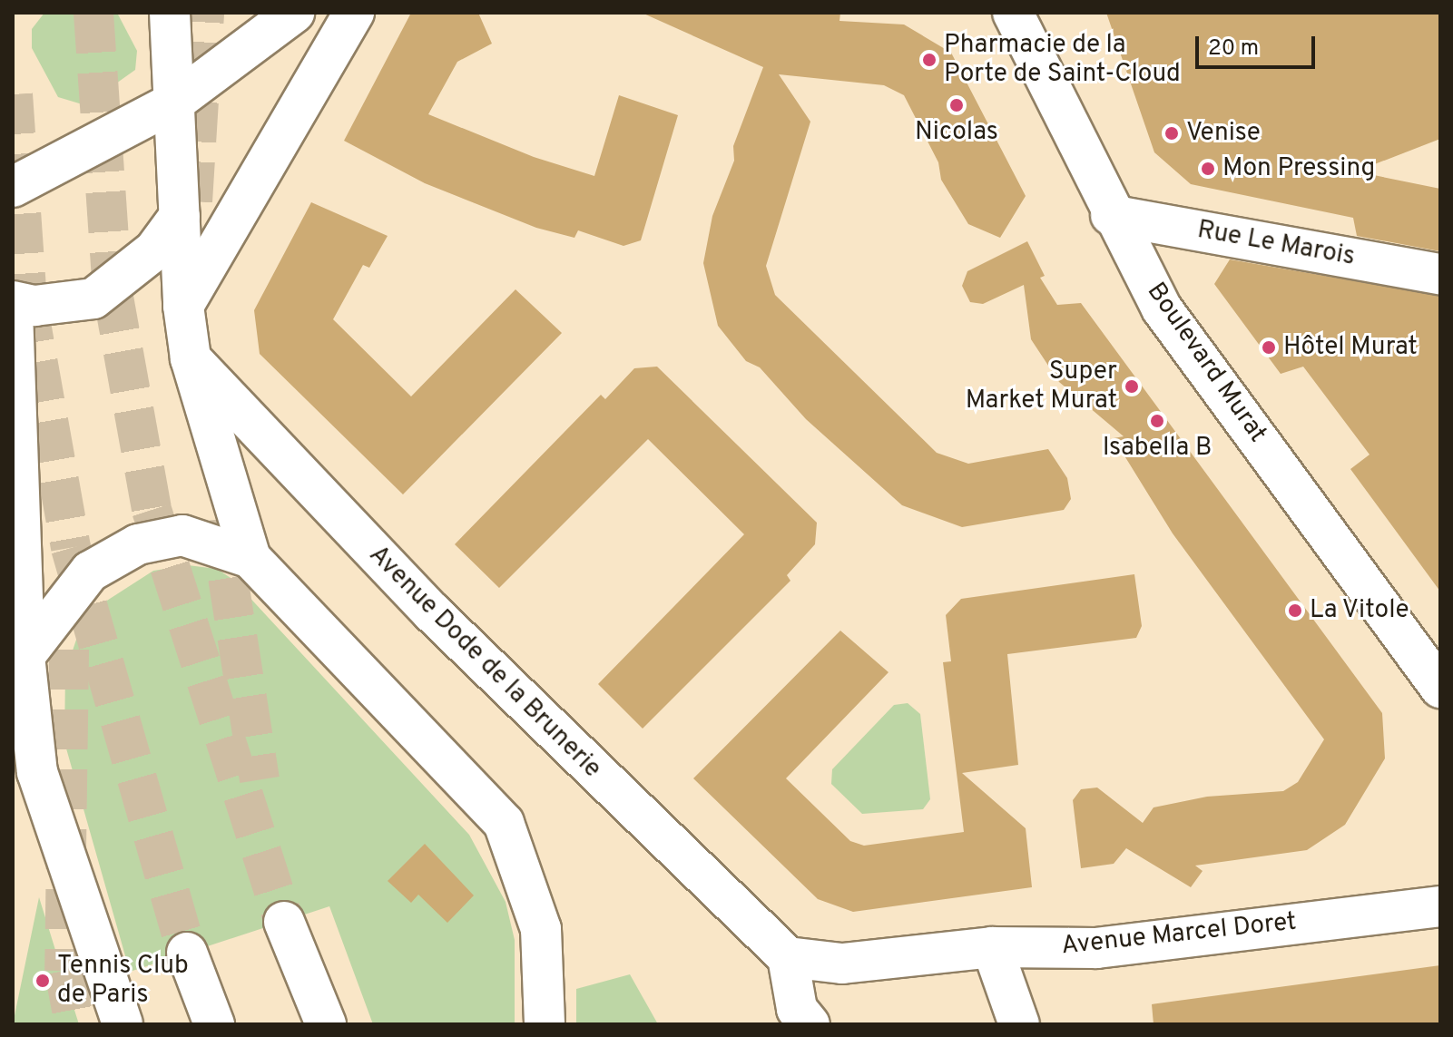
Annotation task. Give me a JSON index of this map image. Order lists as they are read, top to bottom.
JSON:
{
  "streets": {
    "main road": [
      "Rue Le Marois",
      "Boulevard Murat",
      "Avenue Dode de la Brunerie",
      "Avenue Marcel Doret"
    ]
  },
  "crossings": [
    ["Rue Le Marois", "Boulevard Murat"],
    ["Avenue Dode de la Brunerie", "Avenue Marcel Doret"]
  ],
  "places": [
    "Pharmacie de la Porte de Saint-Cloud",
    "Nicolas",
    "Venise",
    "Mon Pressing",
    "Hôtel Murat",
    "Super Market Murat",
    "Isabella B",
    "La Vitole",
    "Tennis Club de Paris"
  ],
  "scale_bar": "20 m"
}
